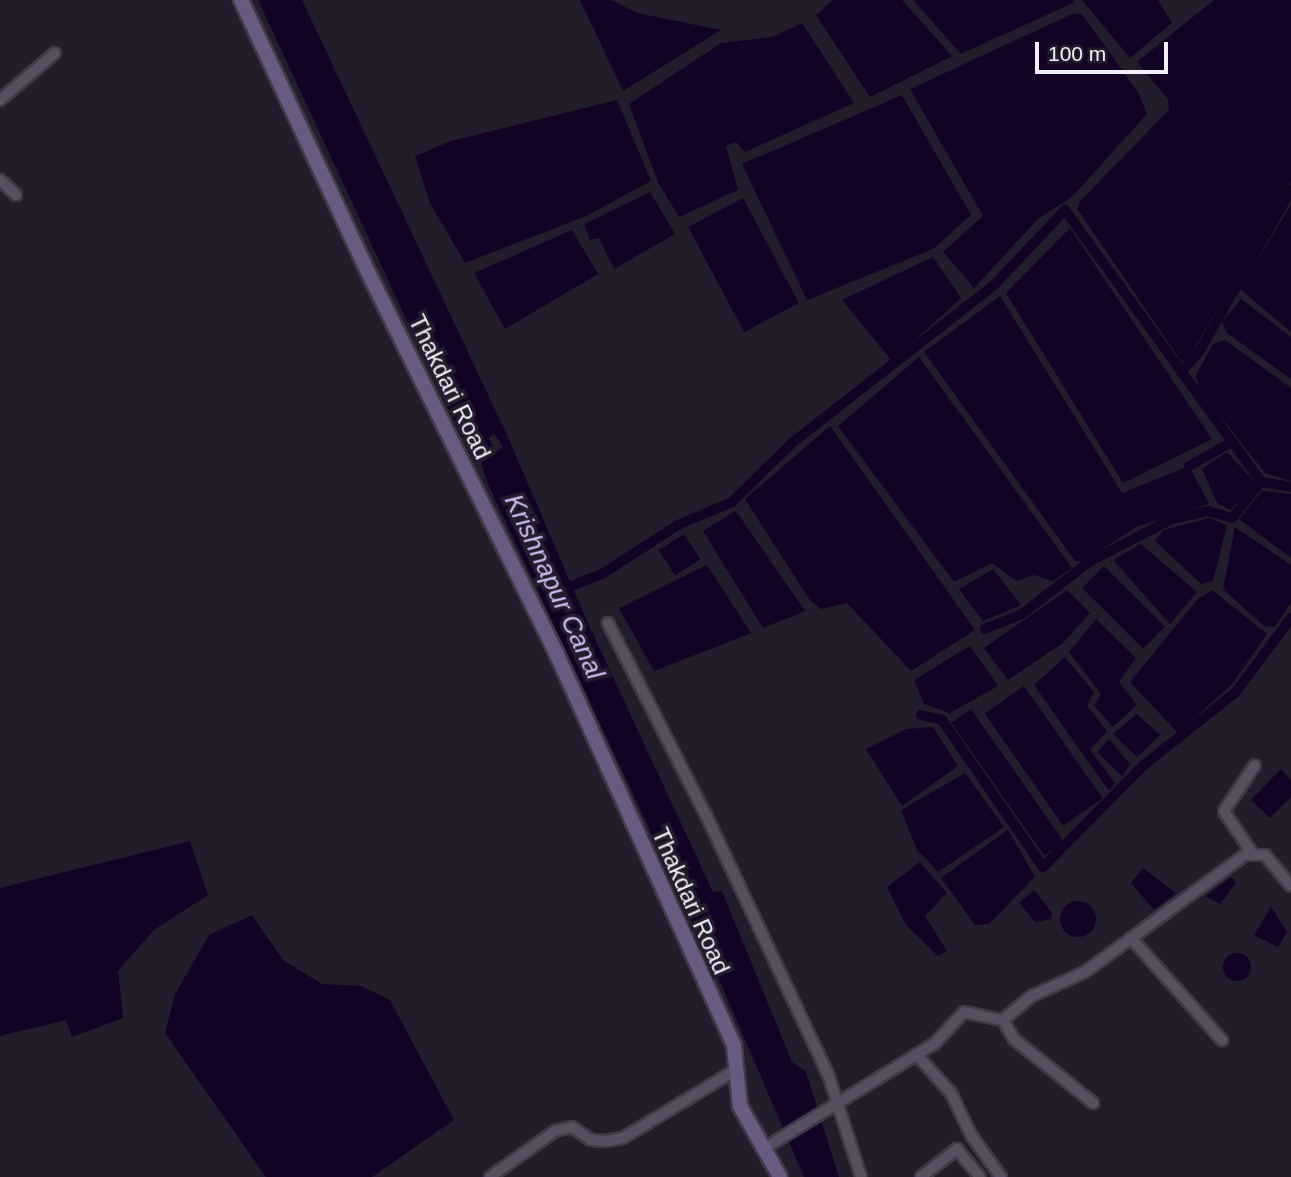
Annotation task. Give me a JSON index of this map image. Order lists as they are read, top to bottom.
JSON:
{
  "streets": {
    "street": ["Thakdari Road"]
  },
  "water": ["Krishnapur Canal"],
  "scale_bar": "100 m"
}
